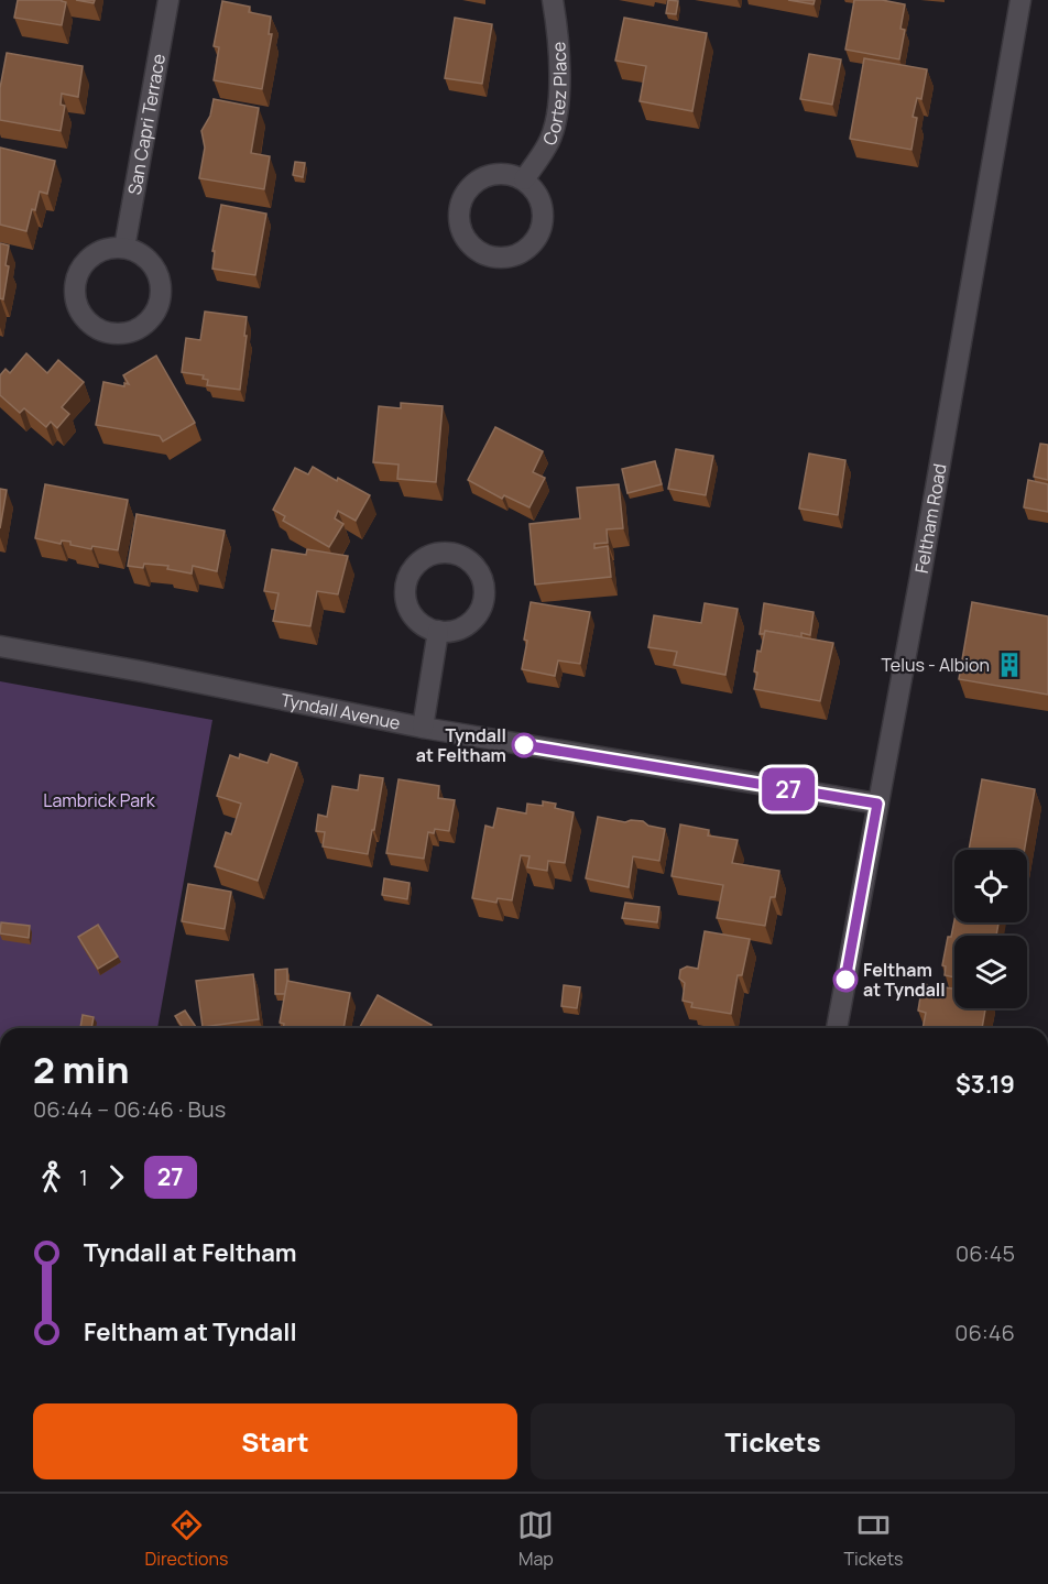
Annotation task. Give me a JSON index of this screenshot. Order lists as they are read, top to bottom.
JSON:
{
  "streets": {
    "street": [
      "Cortez Place",
      "San Capri Terrace",
      "Feltham Road",
      "Tyndall Avenue"
    ]
  },
  "crossings": [
    ["Feltham Road", "Tyndall Avenue"]
  ],
  "parks": ["Lambrick Park"],
  "places": {
    "building": ["Telus - Albion"],
    "other": ["Tyndall at Feltham", "Feltham at Tyndall"]
  },
  "lines": ["bus line 27"],
  "page": {
    "on_map": "27",
    "heading": ["2 min", "06:44 – 06:46 · Bus", "$3.19"],
    "legs": ["1", "27"],
    "list": [
      {
        "name": "Tyndall at Feltham",
        "value": "06:45"
      },
      {
        "name": "Feltham at Tyndall",
        "value": "06:46"
      }
    ],
    "buttons": ["Start", "Tickets"],
    "tabs": ["Directions", "Map", "Tickets"]
  }
}
